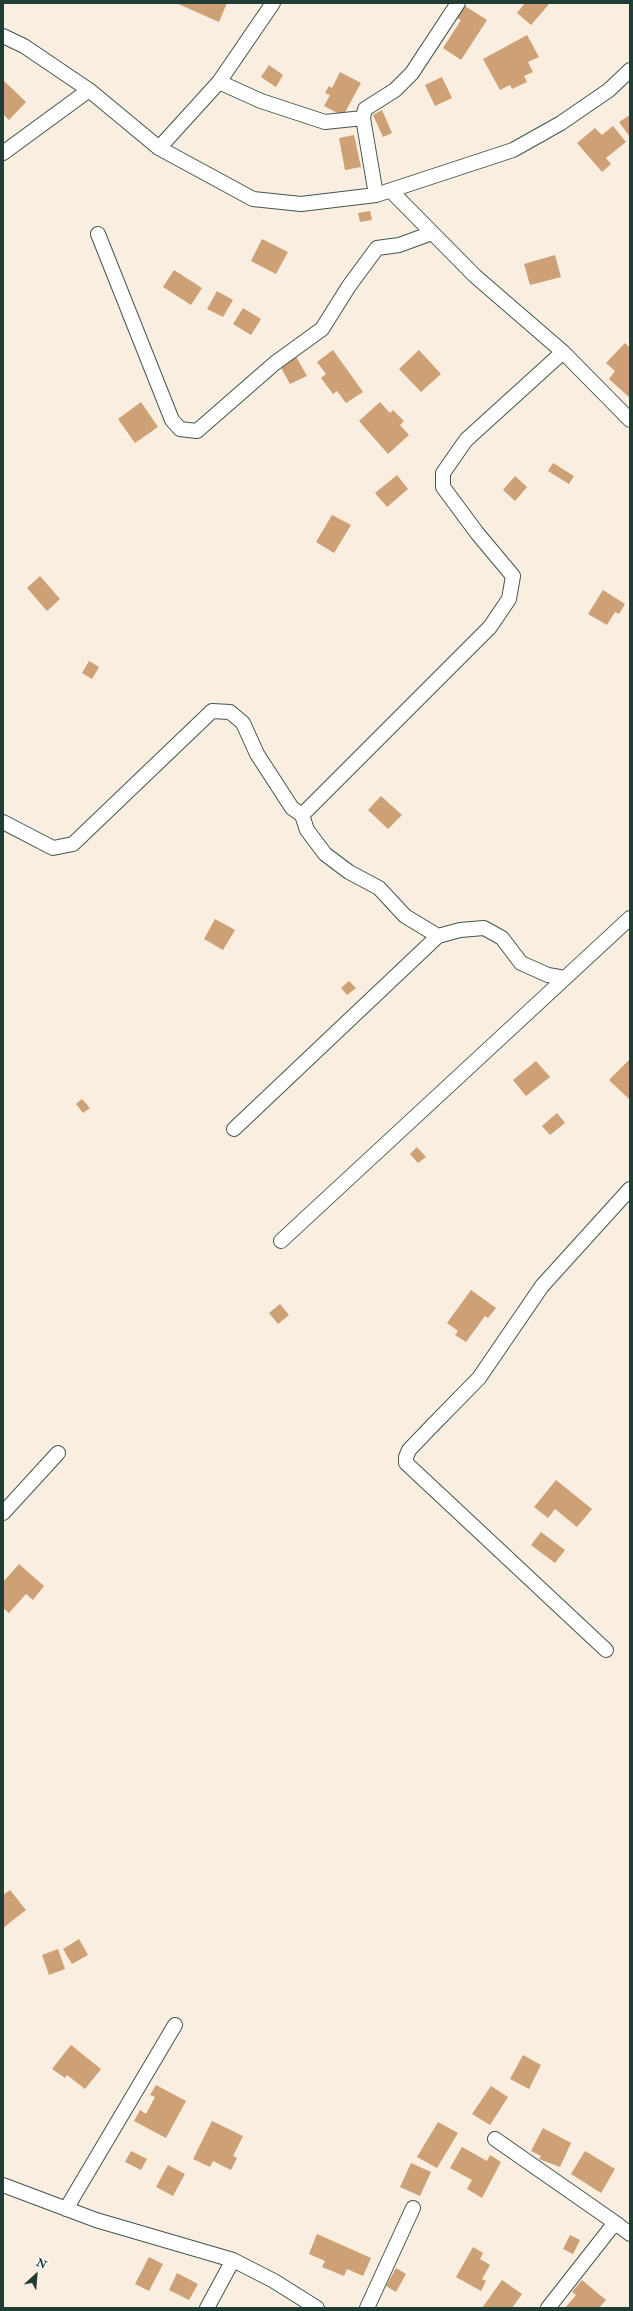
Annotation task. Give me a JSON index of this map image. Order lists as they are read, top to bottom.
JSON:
{
  "north": "top right"
}
